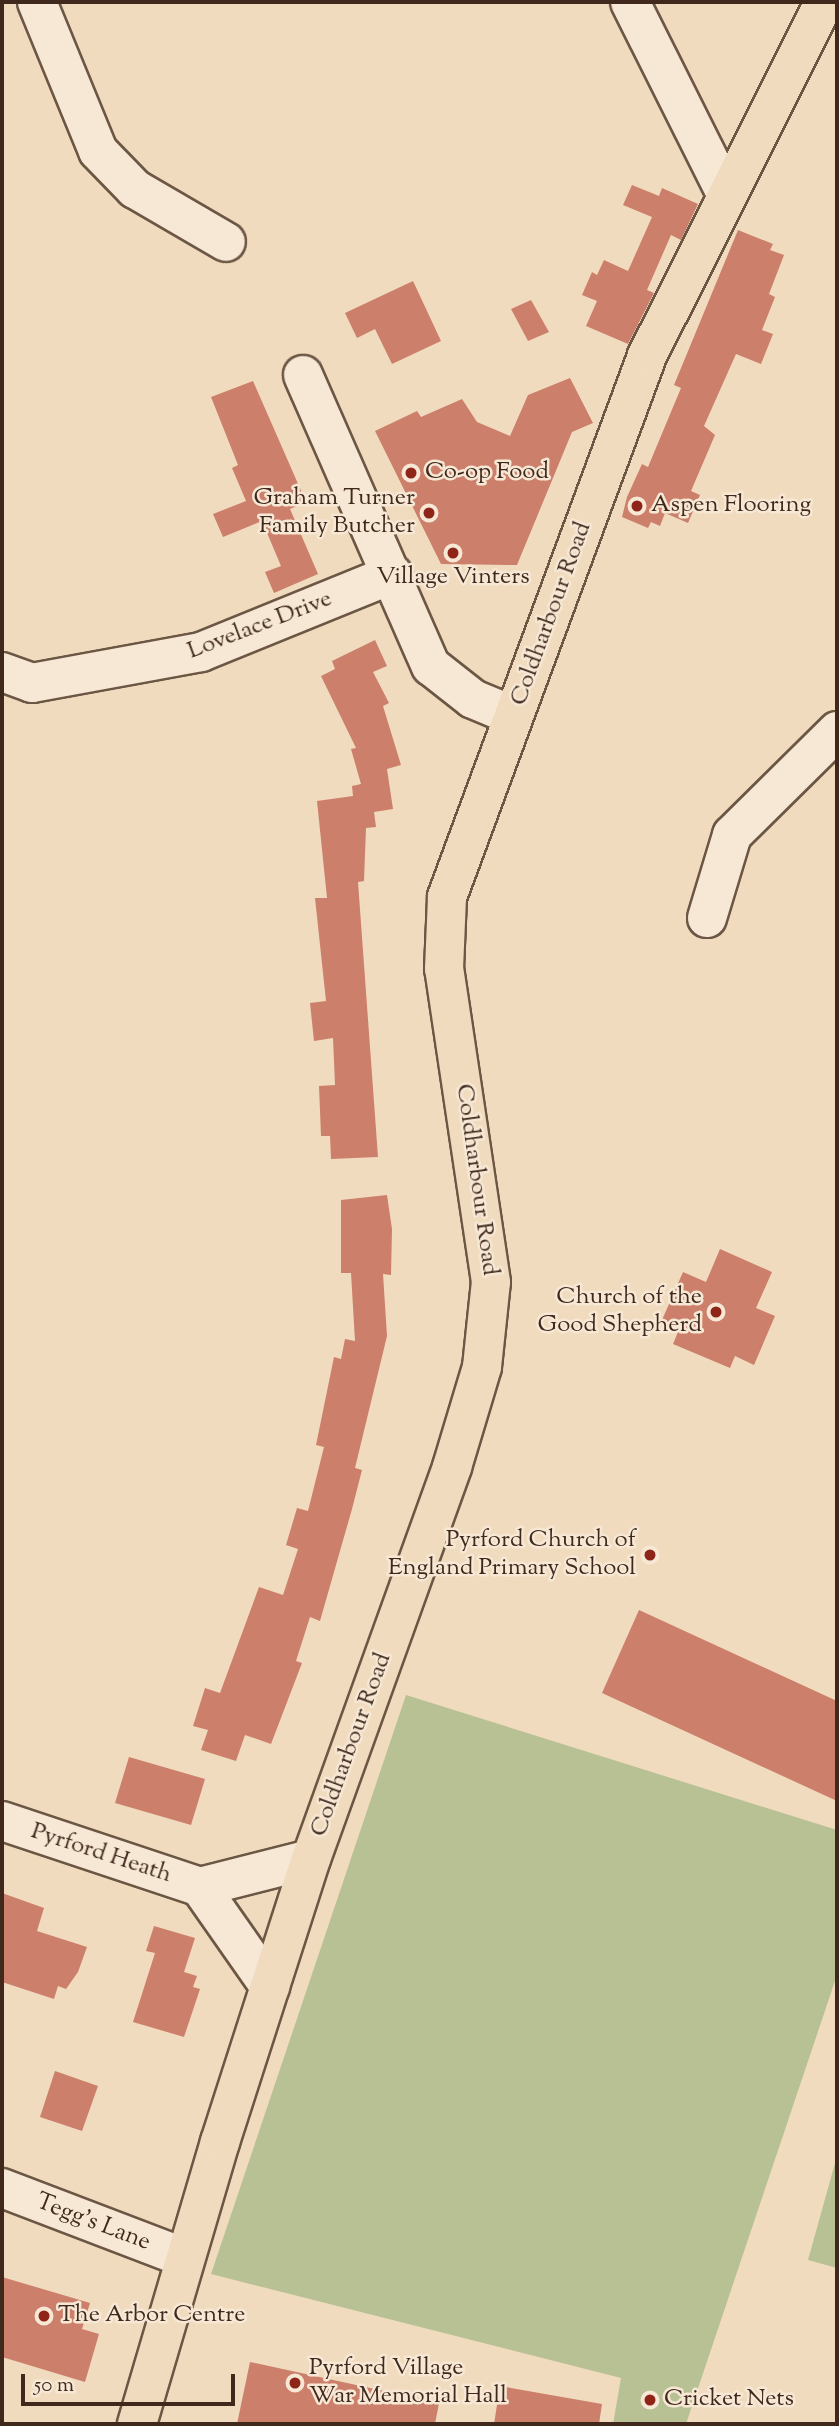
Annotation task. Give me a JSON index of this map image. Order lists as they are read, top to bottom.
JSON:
{
  "streets": {
    "main road": ["Coldharbour Road"],
    "street": ["Lovelace Drive", "Pyrford Heath", "Tegg's Lane"]
  },
  "crossings": [
    ["Coldharbour Road", "Pyrford Heath"],
    ["Coldharbour Road", "Tegg's Lane"]
  ],
  "places": [
    "Co-op Food",
    "Aspen Flooring",
    "Graham Turner Family Butcher",
    "Village Vinters",
    "Church of the Good Shepherd",
    "Pyrford Church of England Primary School",
    "The Arbor Centre",
    "Pyrford Village War Memorial Hall",
    "Cricket Nets"
  ],
  "scale_bar": "50 m"
}
